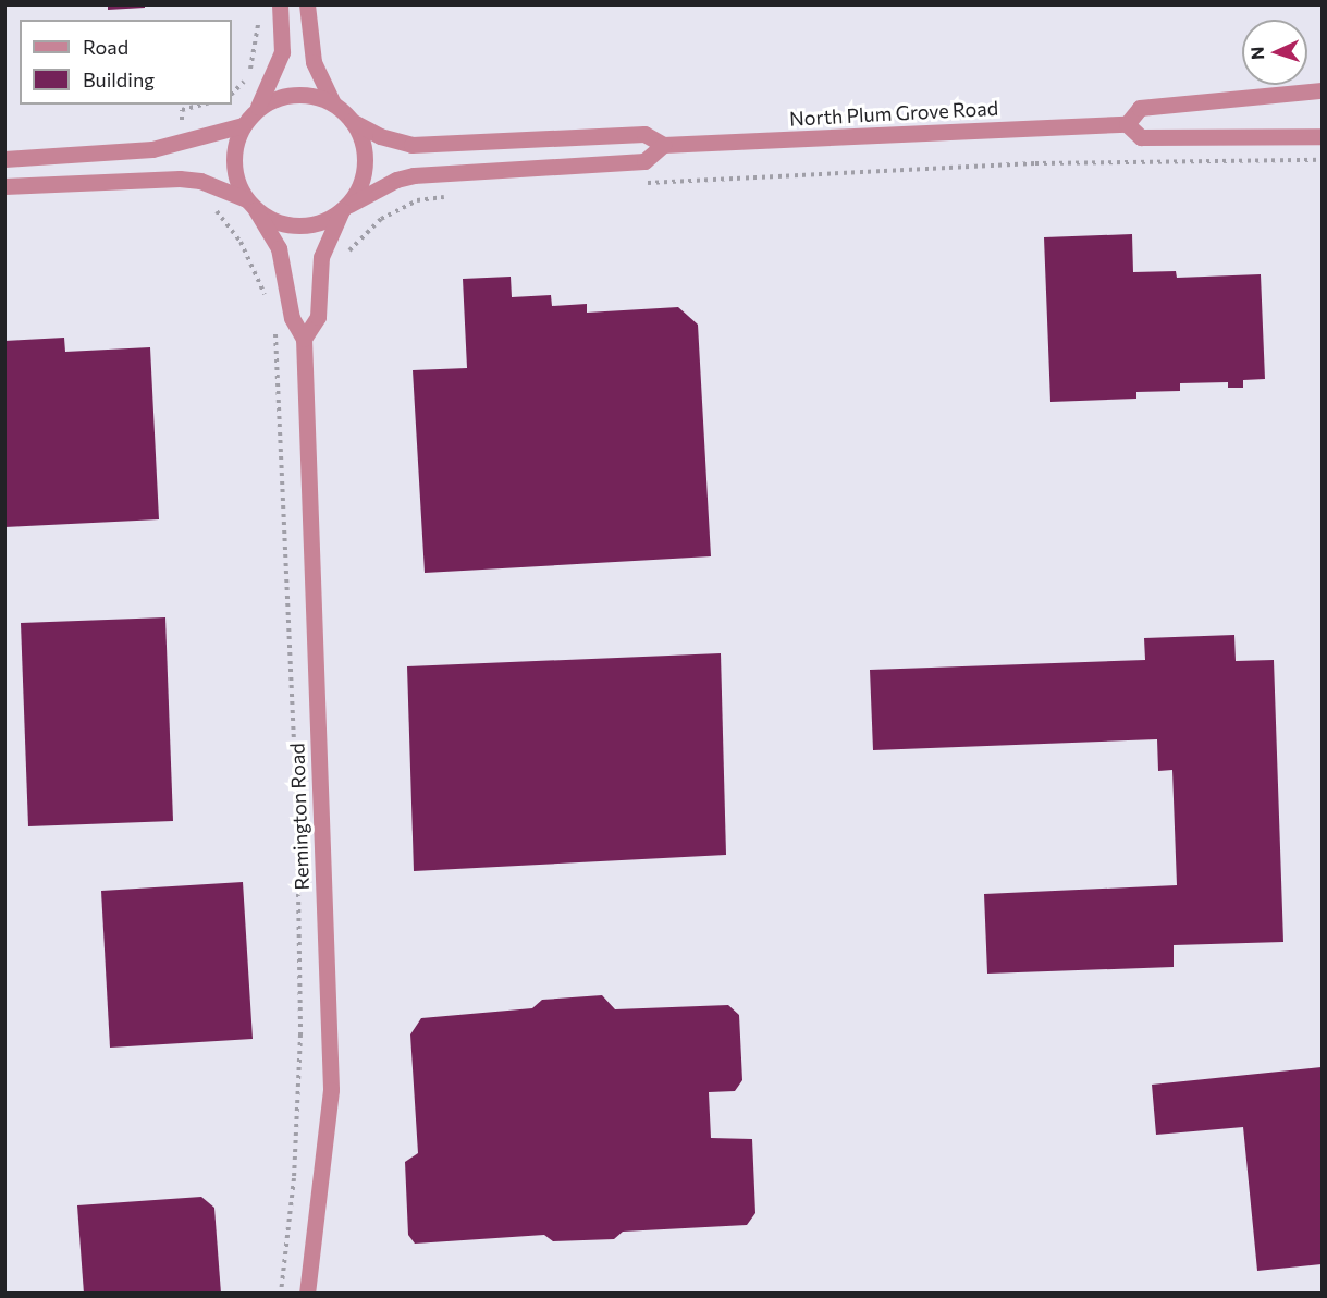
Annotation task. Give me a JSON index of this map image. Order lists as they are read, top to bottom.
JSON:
{
  "streets": {
    "street": ["North Plum Grove Road", "Remington Road"]
  },
  "crossings": [
    ["North Plum Grove Road", "Remington Road"]
  ],
  "legend": ["Road", "Building"],
  "north": "left"
}
